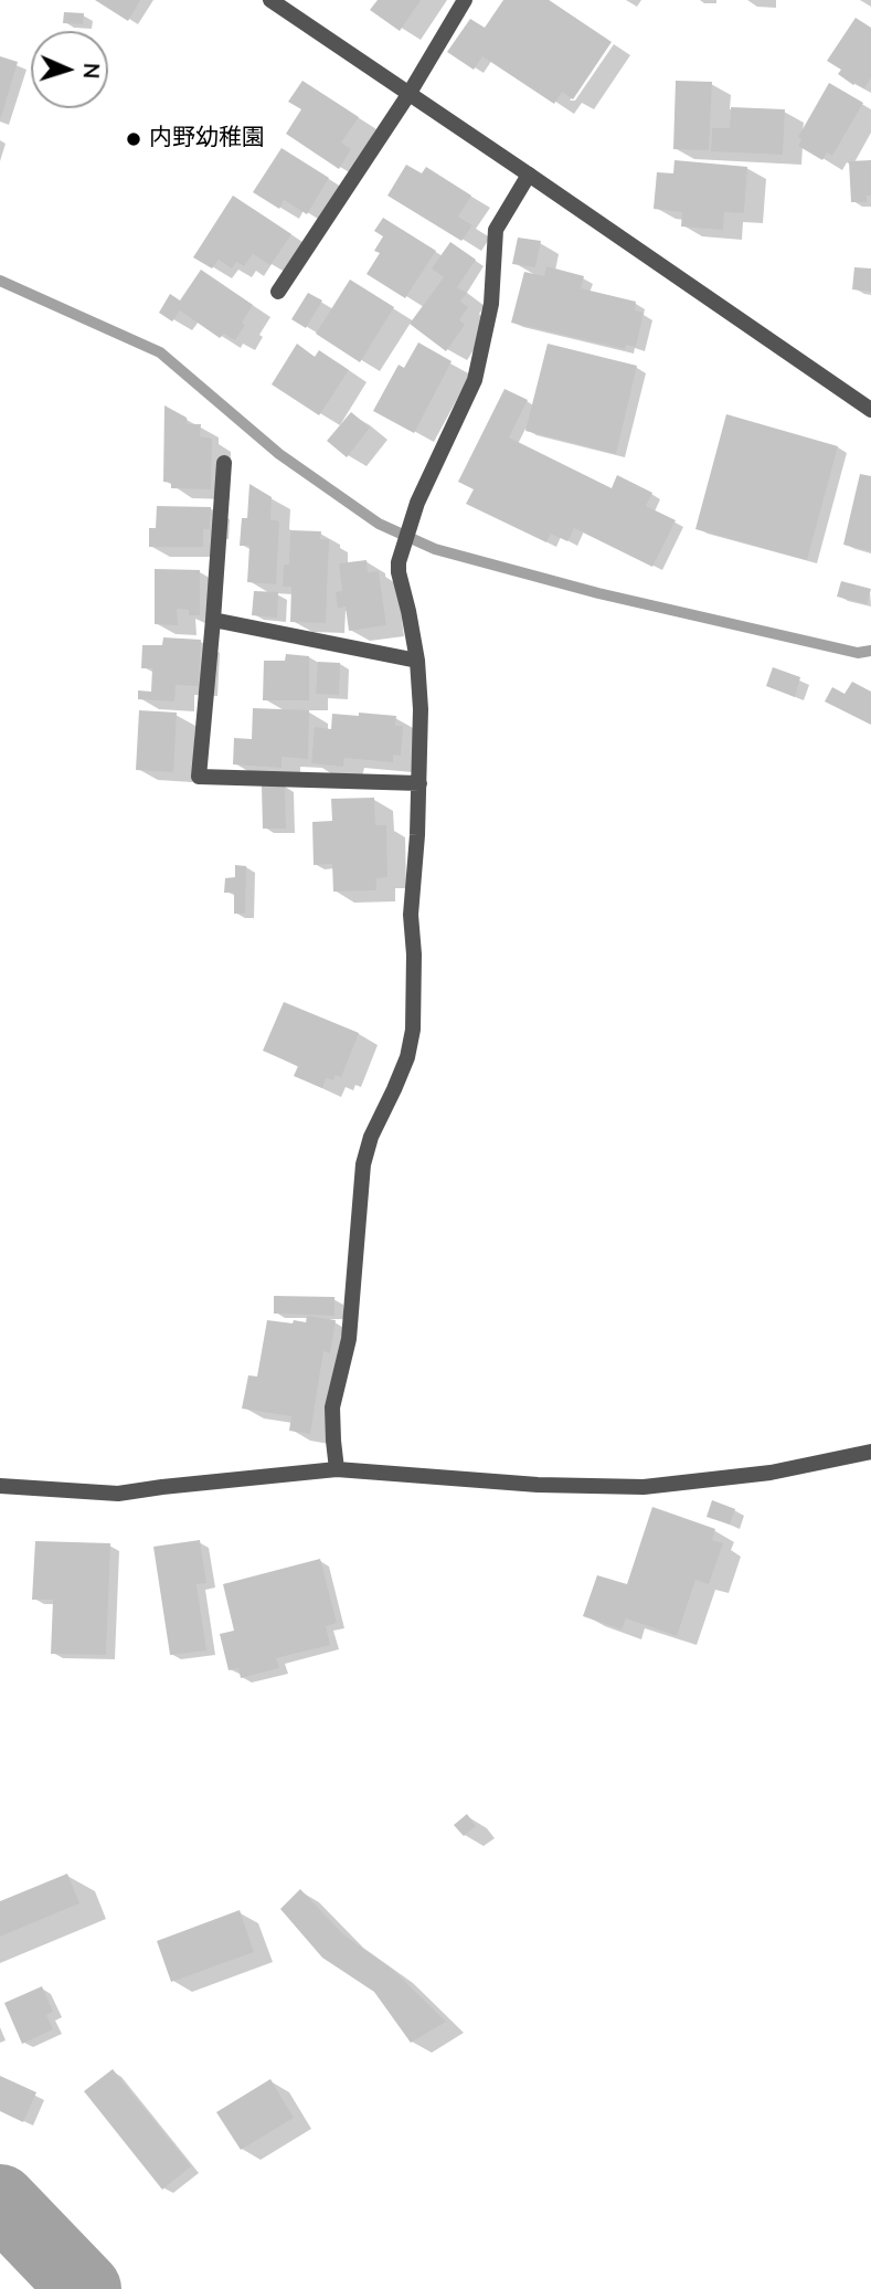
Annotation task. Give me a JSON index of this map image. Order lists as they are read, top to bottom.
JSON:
{
  "places": ["内野幼稚園"],
  "north": "right"
}
